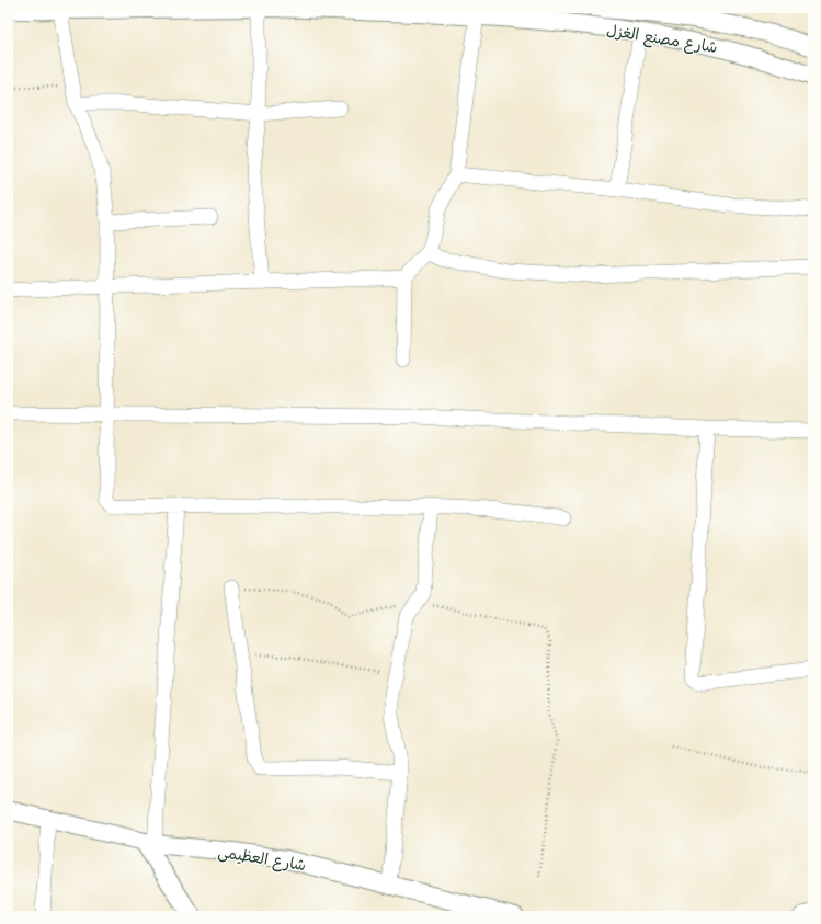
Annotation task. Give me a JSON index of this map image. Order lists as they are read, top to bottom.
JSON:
{
  "streets": {
    "street": ["شارع مصنع الغزل", "شارع العظيمى"]
  }
}
